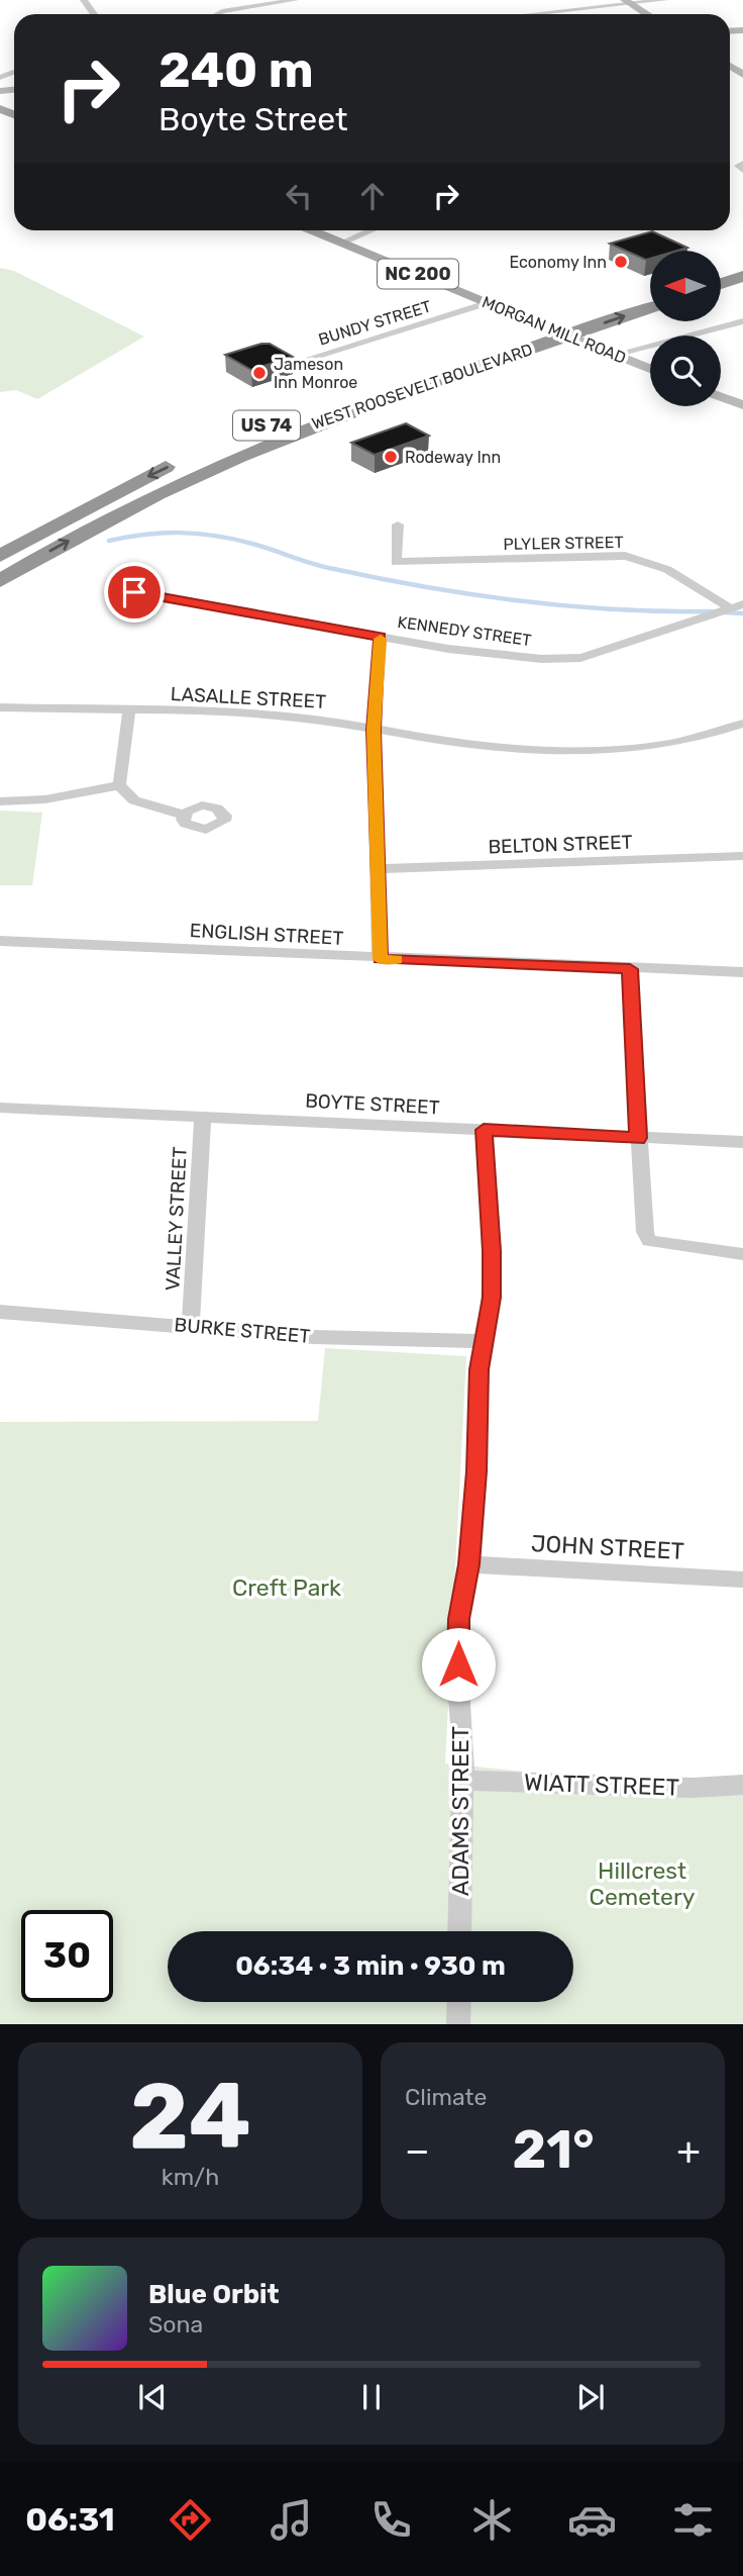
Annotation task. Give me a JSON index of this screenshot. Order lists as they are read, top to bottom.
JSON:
{
  "streets": {
    "highway": ["WEST ROOSEVELT BOULEVARD", "US 74"],
    "main road": ["NC 200", "MORGAN MILL ROAD"],
    "street": [
      "BUNDY STREET",
      "PLYLER STREET",
      "KENNEDY STREET",
      "LASALLE STREET",
      "BELTON STREET",
      "ENGLISH STREET",
      "BOYTE STREET",
      "VALLEY STREET",
      "BURKE STREET",
      "JOHN STREET",
      "WIATT STREET",
      "ADAMS STREET"
    ]
  },
  "crossings": [
    ["BUNDY STREET", "MORGAN MILL ROAD"],
    ["MORGAN MILL ROAD", "WEST ROOSEVELT BOULEVARD"],
    ["PLYLER STREET", "KENNEDY STREET"],
    ["BOYTE STREET", "VALLEY STREET"],
    ["BOYTE STREET", "ADAMS STREET"],
    ["VALLEY STREET", "BURKE STREET"],
    ["BURKE STREET", "ADAMS STREET"],
    ["JOHN STREET", "ADAMS STREET"],
    ["WIATT STREET", "ADAMS STREET"]
  ],
  "parks": ["Creft Park", "Hillcrest Cemetery"],
  "places": ["Economy Inn", "Jameson Inn Monroe", "Rodeway Inn"],
  "north": "left",
  "page": {
    "turn": ["240 m", "Boyte Street"],
    "limit": "30",
    "trip": "06:34 · 3 min · 930 m",
    "tile": [
      ["24", "km/h"],
      "Climate"
    ],
    "heat": ["−", "21°", "+"],
    "song": ["Blue Orbit", "Sona"],
    "tabs": "06:31"
  }
}
